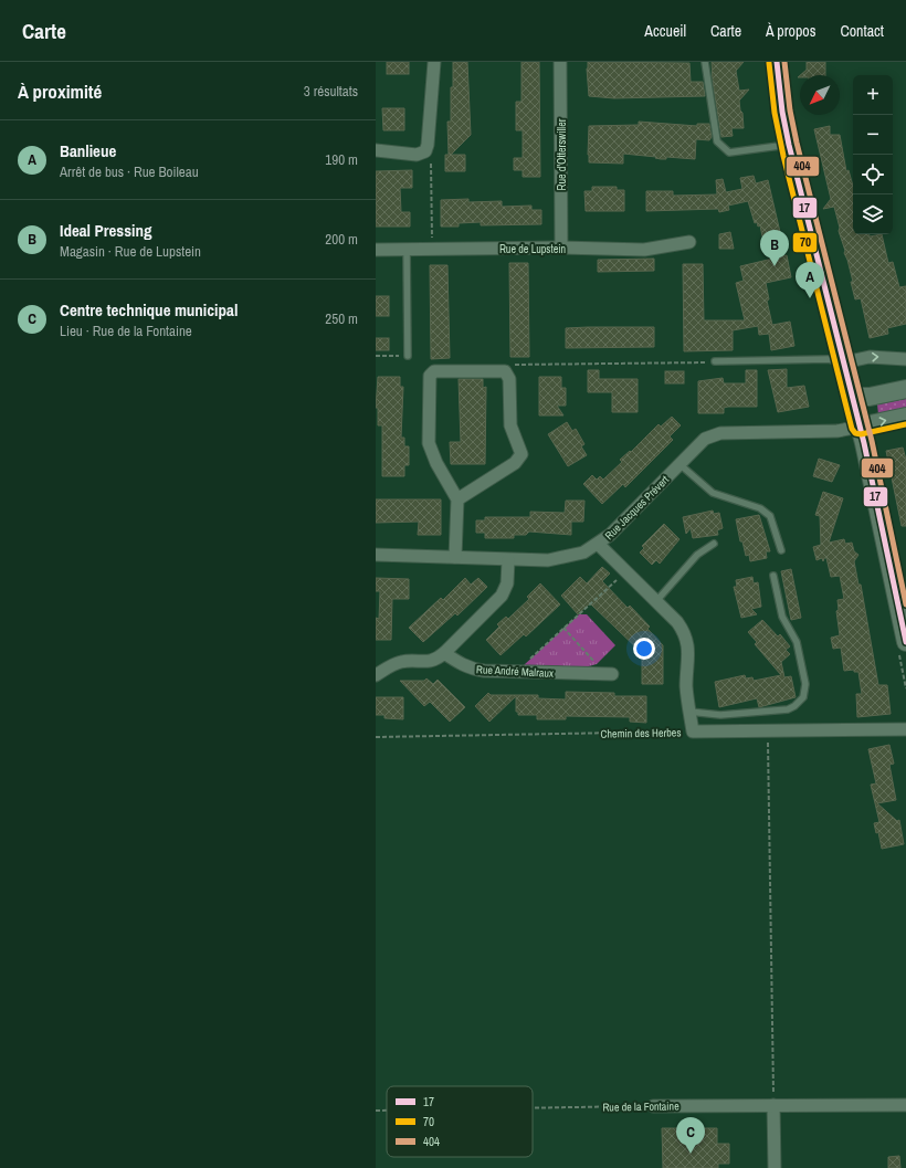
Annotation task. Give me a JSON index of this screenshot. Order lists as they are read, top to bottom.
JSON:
{
  "streets": {
    "street": [
      "Rue d'Otterswiller",
      "Rue de Lupstein",
      "Rue Jacques Prévert",
      "Rue André Malraux",
      "Chemin des Herbes",
      "Rue de la Fontaine"
    ]
  },
  "crossings": [
    ["Rue d'Otterswiller", "Rue de Lupstein"]
  ],
  "lines": ["transit line 17", "transit line 404", "transit line 70"],
  "legend": ["17", "70", "404"],
  "north": "bottom left",
  "page": {
    "header": "Carte",
    "nav": [
      "Accueil",
      "Carte",
      "À propos",
      "Contact"
    ],
    "heading": ["À proximité", "3 résultats"],
    "map_buttons": ["+", "−"],
    "list": [
      {
        "mark": "A",
        "name": "Banlieue",
        "note": "Arrêt de bus · Rue Boileau",
        "value": "190 m"
      },
      {
        "mark": "B",
        "name": "Ideal Pressing",
        "note": "Magasin · Rue de Lupstein",
        "value": "200 m"
      },
      {
        "mark": "C",
        "name": "Centre technique municipal",
        "note": "Lieu · Rue de la Fontaine",
        "value": "250 m"
      }
    ],
    "pins": ["B", "A", "C"]
  }
}
